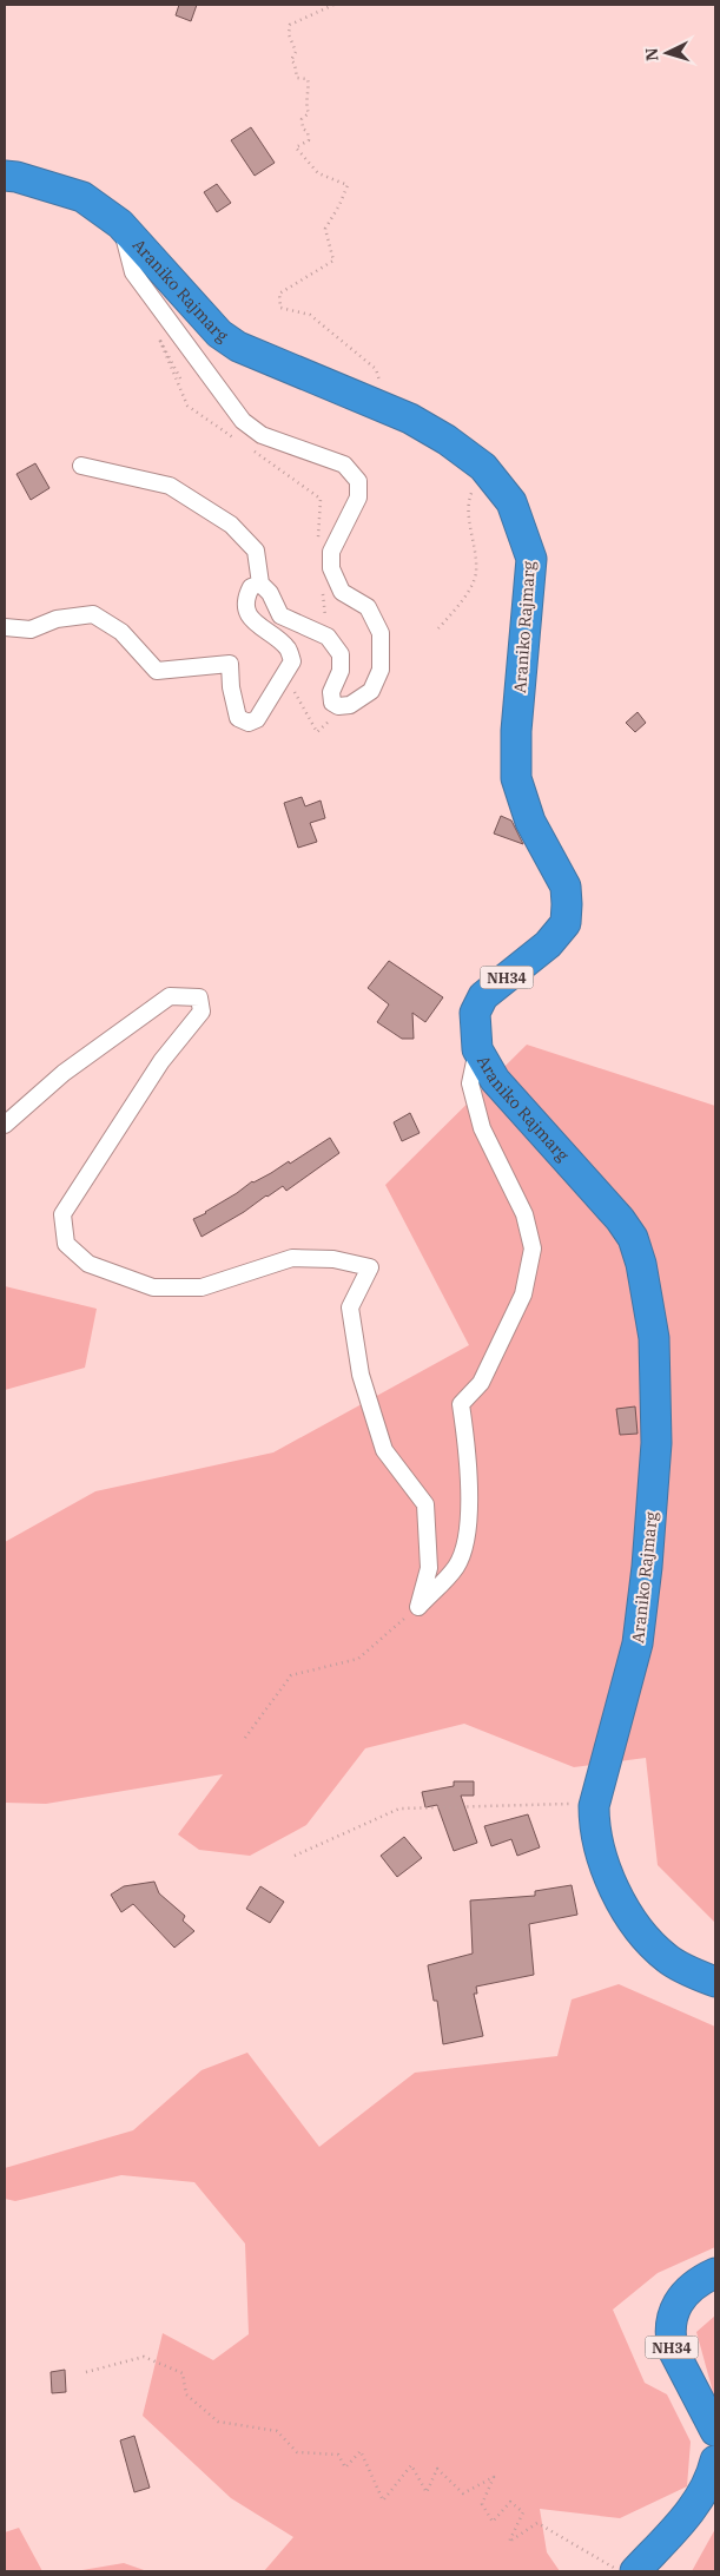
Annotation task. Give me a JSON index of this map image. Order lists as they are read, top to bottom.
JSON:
{
  "streets": {
    "highway": ["Araniko Rajmarg", "NH34"]
  },
  "north": "left"
}
